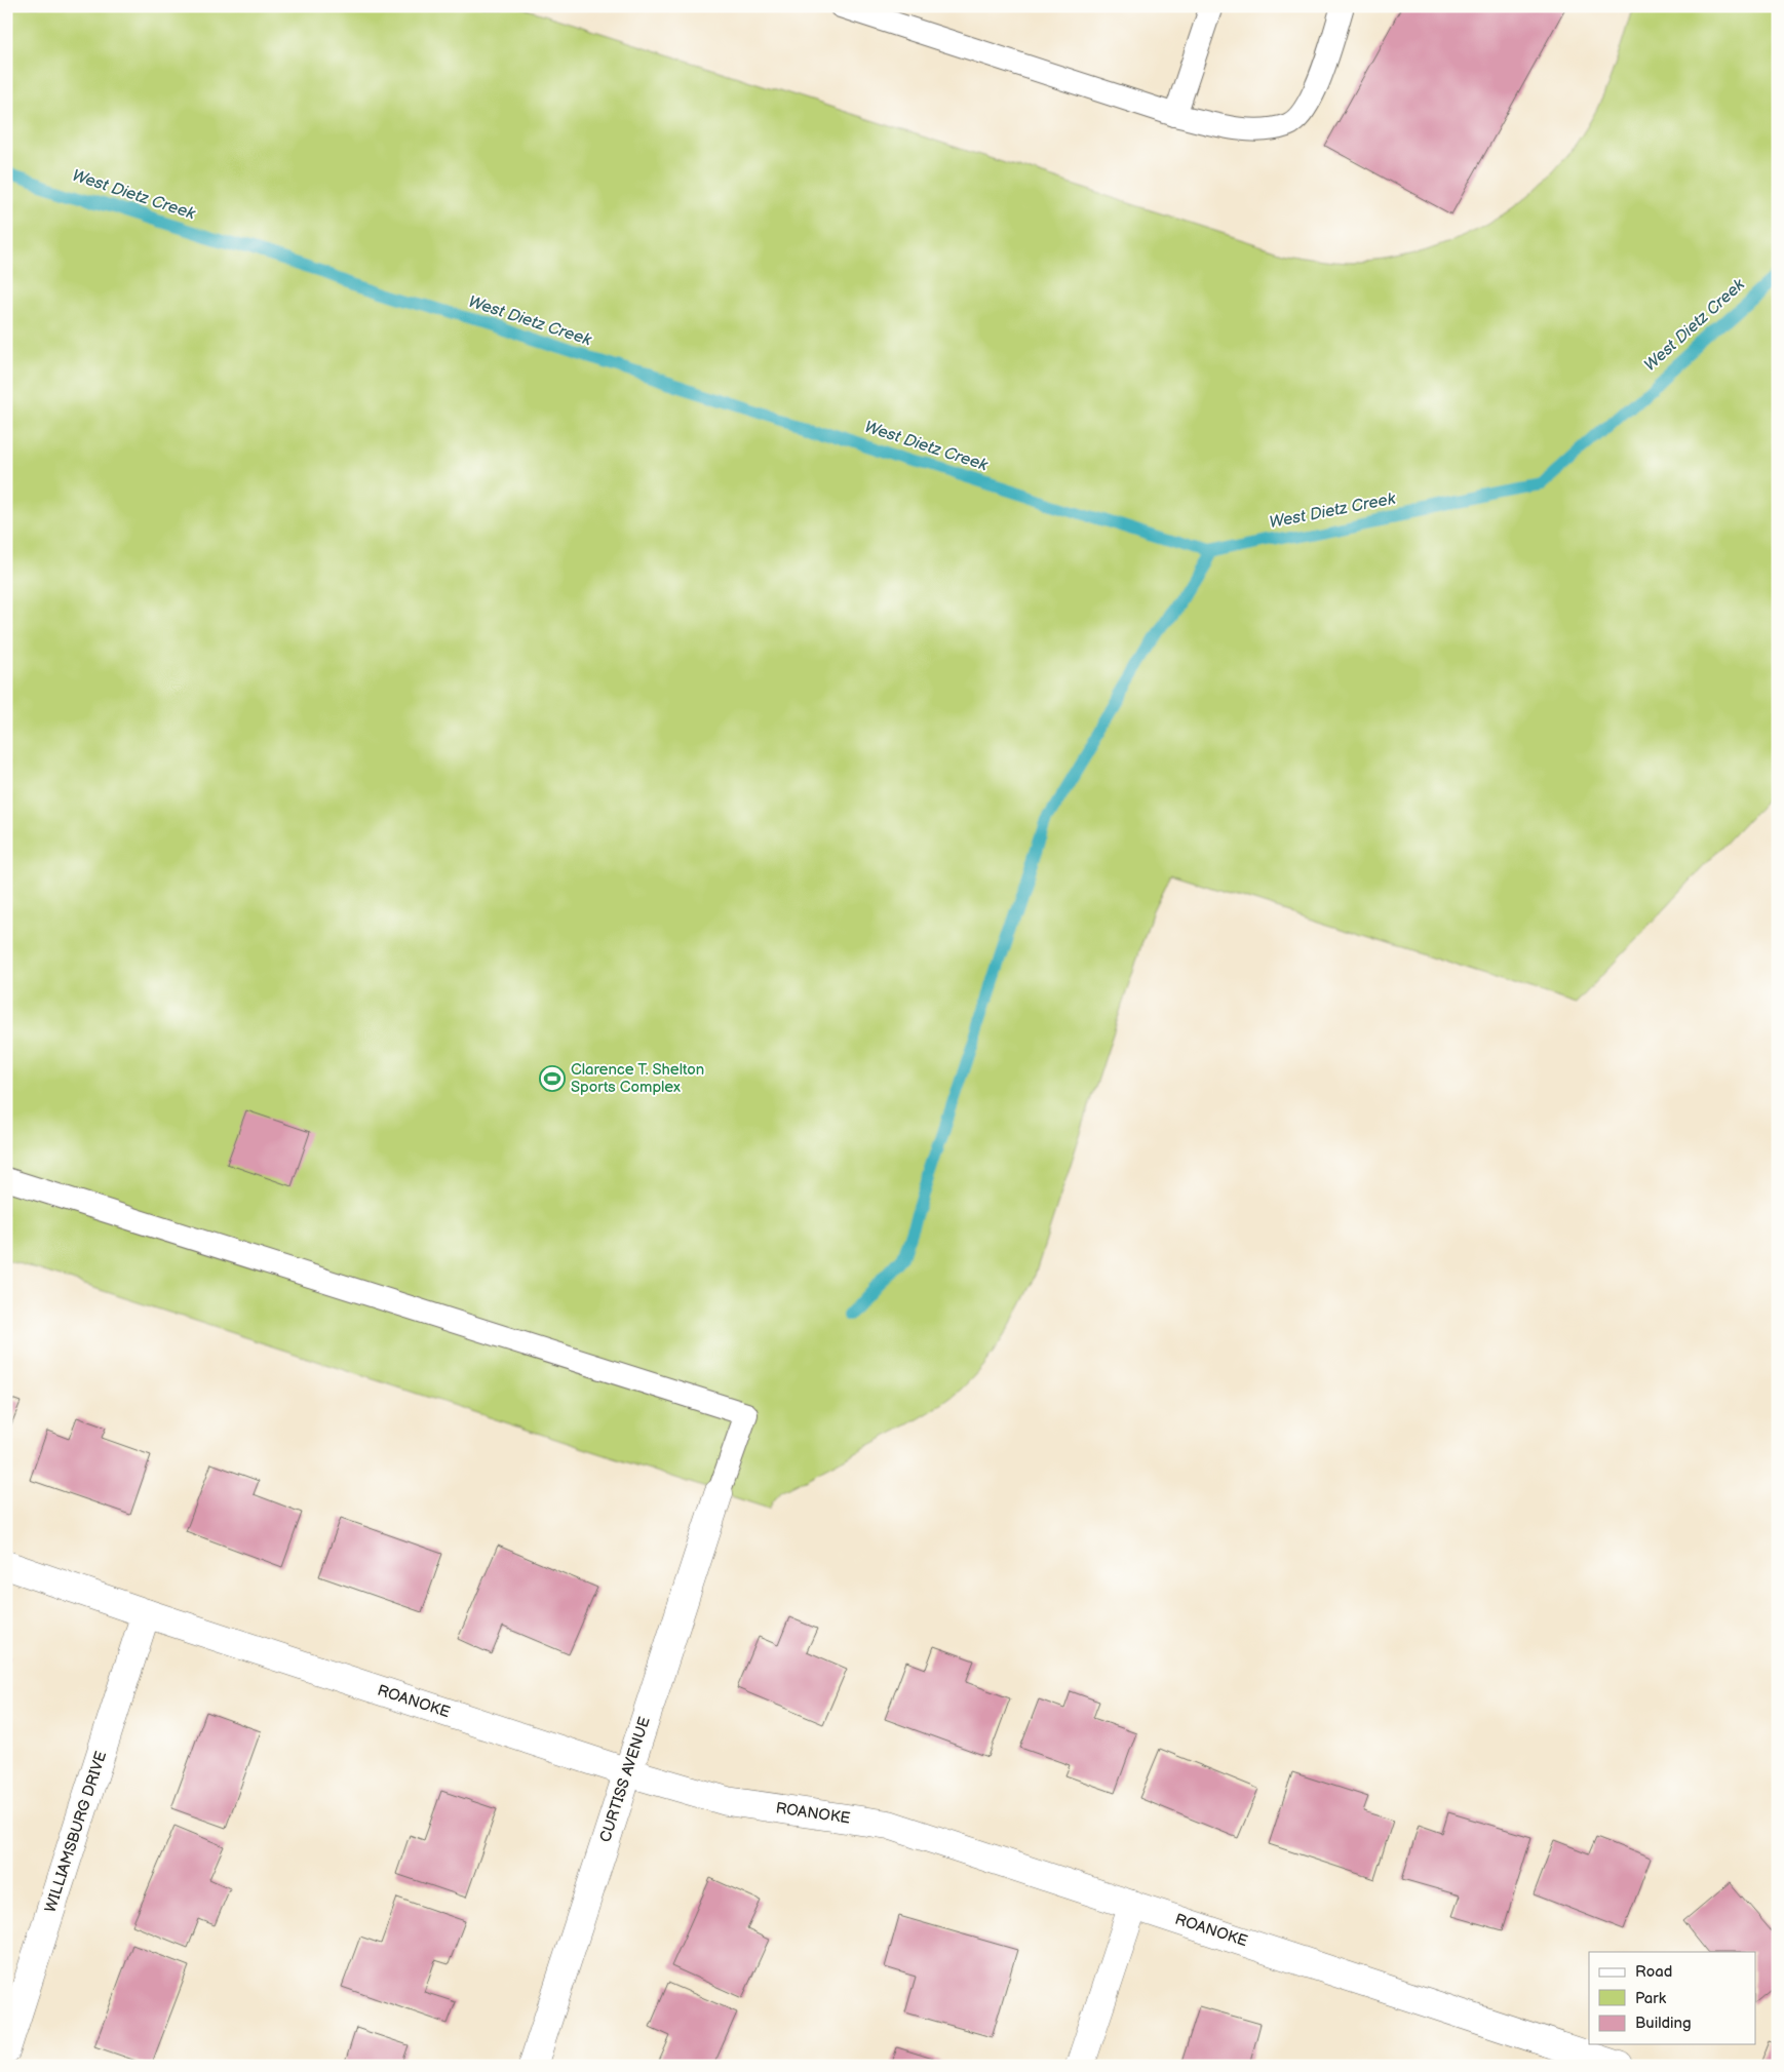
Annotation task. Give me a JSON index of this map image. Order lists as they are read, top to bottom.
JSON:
{
  "streets": {
    "street": ["ROANOKE", "CURTISS AVENUE", "WILLIAMSBURG DRIVE"]
  },
  "crossings": [
    ["ROANOKE", "CURTISS AVENUE"],
    ["ROANOKE", "WILLIAMSBURG DRIVE"]
  ],
  "water": ["West Dietz Creek"],
  "places": {
    "sports": ["Clarence T. Shelton Sports Complex"]
  },
  "legend": ["Road", "Park", "Building"]
}
